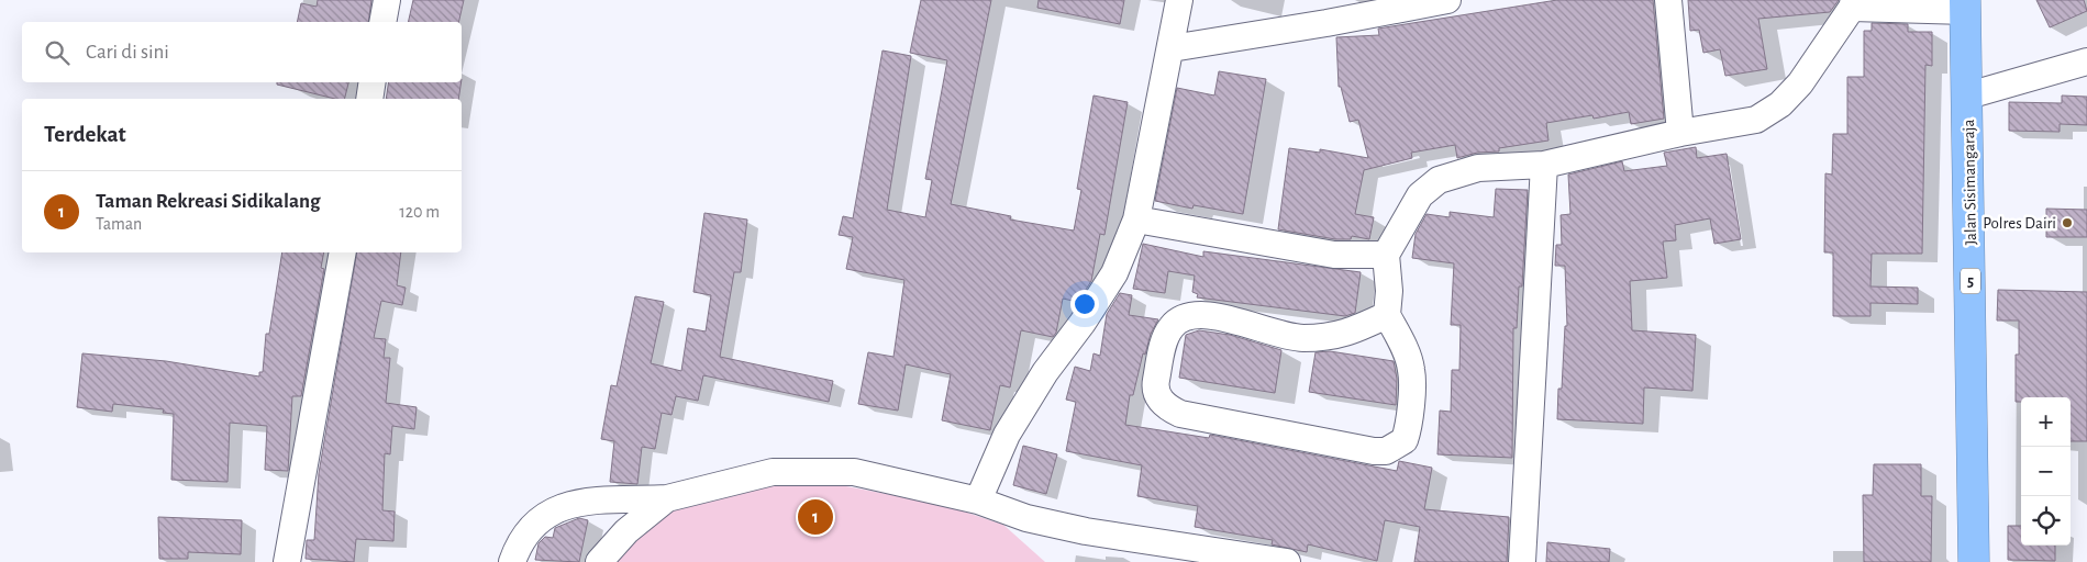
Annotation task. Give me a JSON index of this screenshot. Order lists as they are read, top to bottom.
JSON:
{
  "streets": {
    "highway": ["Jalan Sisimangaraja", "5"]
  },
  "places": ["Polres Dairi"],
  "page": {
    "search": "Cari di sini",
    "heading": "Terdekat",
    "list": [
      {
        "mark": "1",
        "name": "Taman Rekreasi Sidikalang",
        "note": "Taman",
        "value": "120 m"
      }
    ],
    "map_buttons": ["+", "−"],
    "pins": "1"
  }
}
